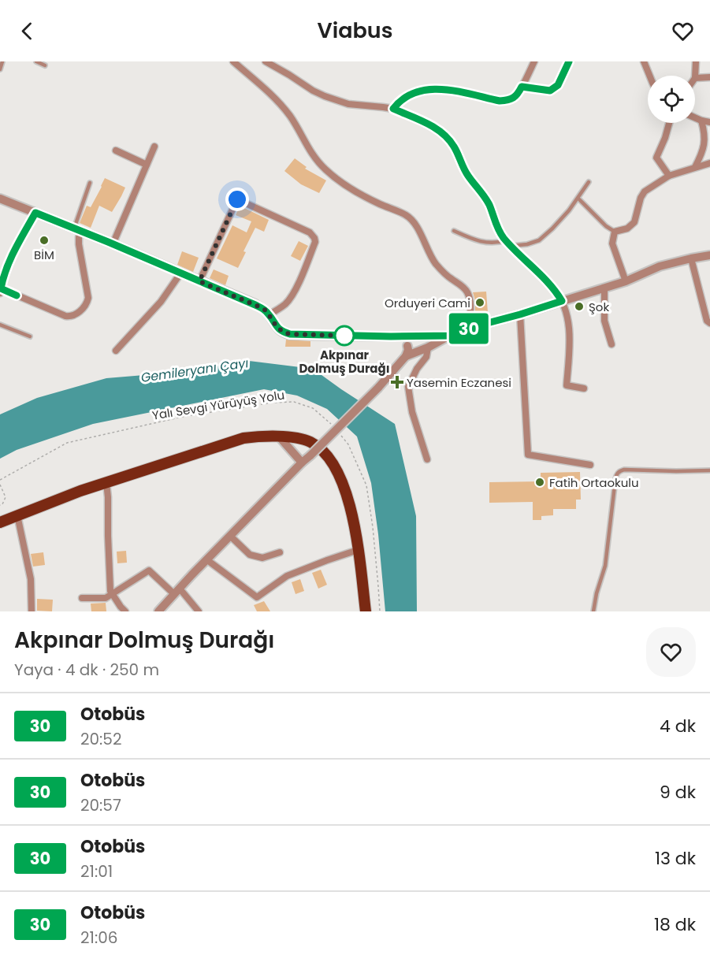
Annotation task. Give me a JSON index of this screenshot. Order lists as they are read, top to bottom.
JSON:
{
  "streets": {
    "path": ["Yalı Sevgi Yürüyüş Yolu"]
  },
  "water": ["Gemileryanı Çayı"],
  "places": {
    "other": [
      "BİM",
      "Orduyeri Cami",
      "Şok",
      "Akpınar Dolmuş Durağı",
      "Fatih Ortaokulu"
    ],
    "health": ["Yasemin Eczanesi"]
  },
  "lines": ["bus line 30"],
  "page": {
    "header": "Viabus",
    "on_map": "30",
    "heading": ["Akpınar Dolmuş Durağı", "Yaya · 4 dk · 250 m"],
    "list": [
      {
        "mark": "30",
        "name": "Otobüs",
        "note": "20:52",
        "value": "4 dk"
      },
      {
        "mark": "30",
        "name": "Otobüs",
        "note": "20:57",
        "value": "9 dk"
      },
      {
        "mark": "30",
        "name": "Otobüs",
        "note": "21:01",
        "value": "13 dk"
      },
      {
        "mark": "30",
        "name": "Otobüs",
        "note": "21:06",
        "value": "18 dk"
      }
    ]
  }
}
